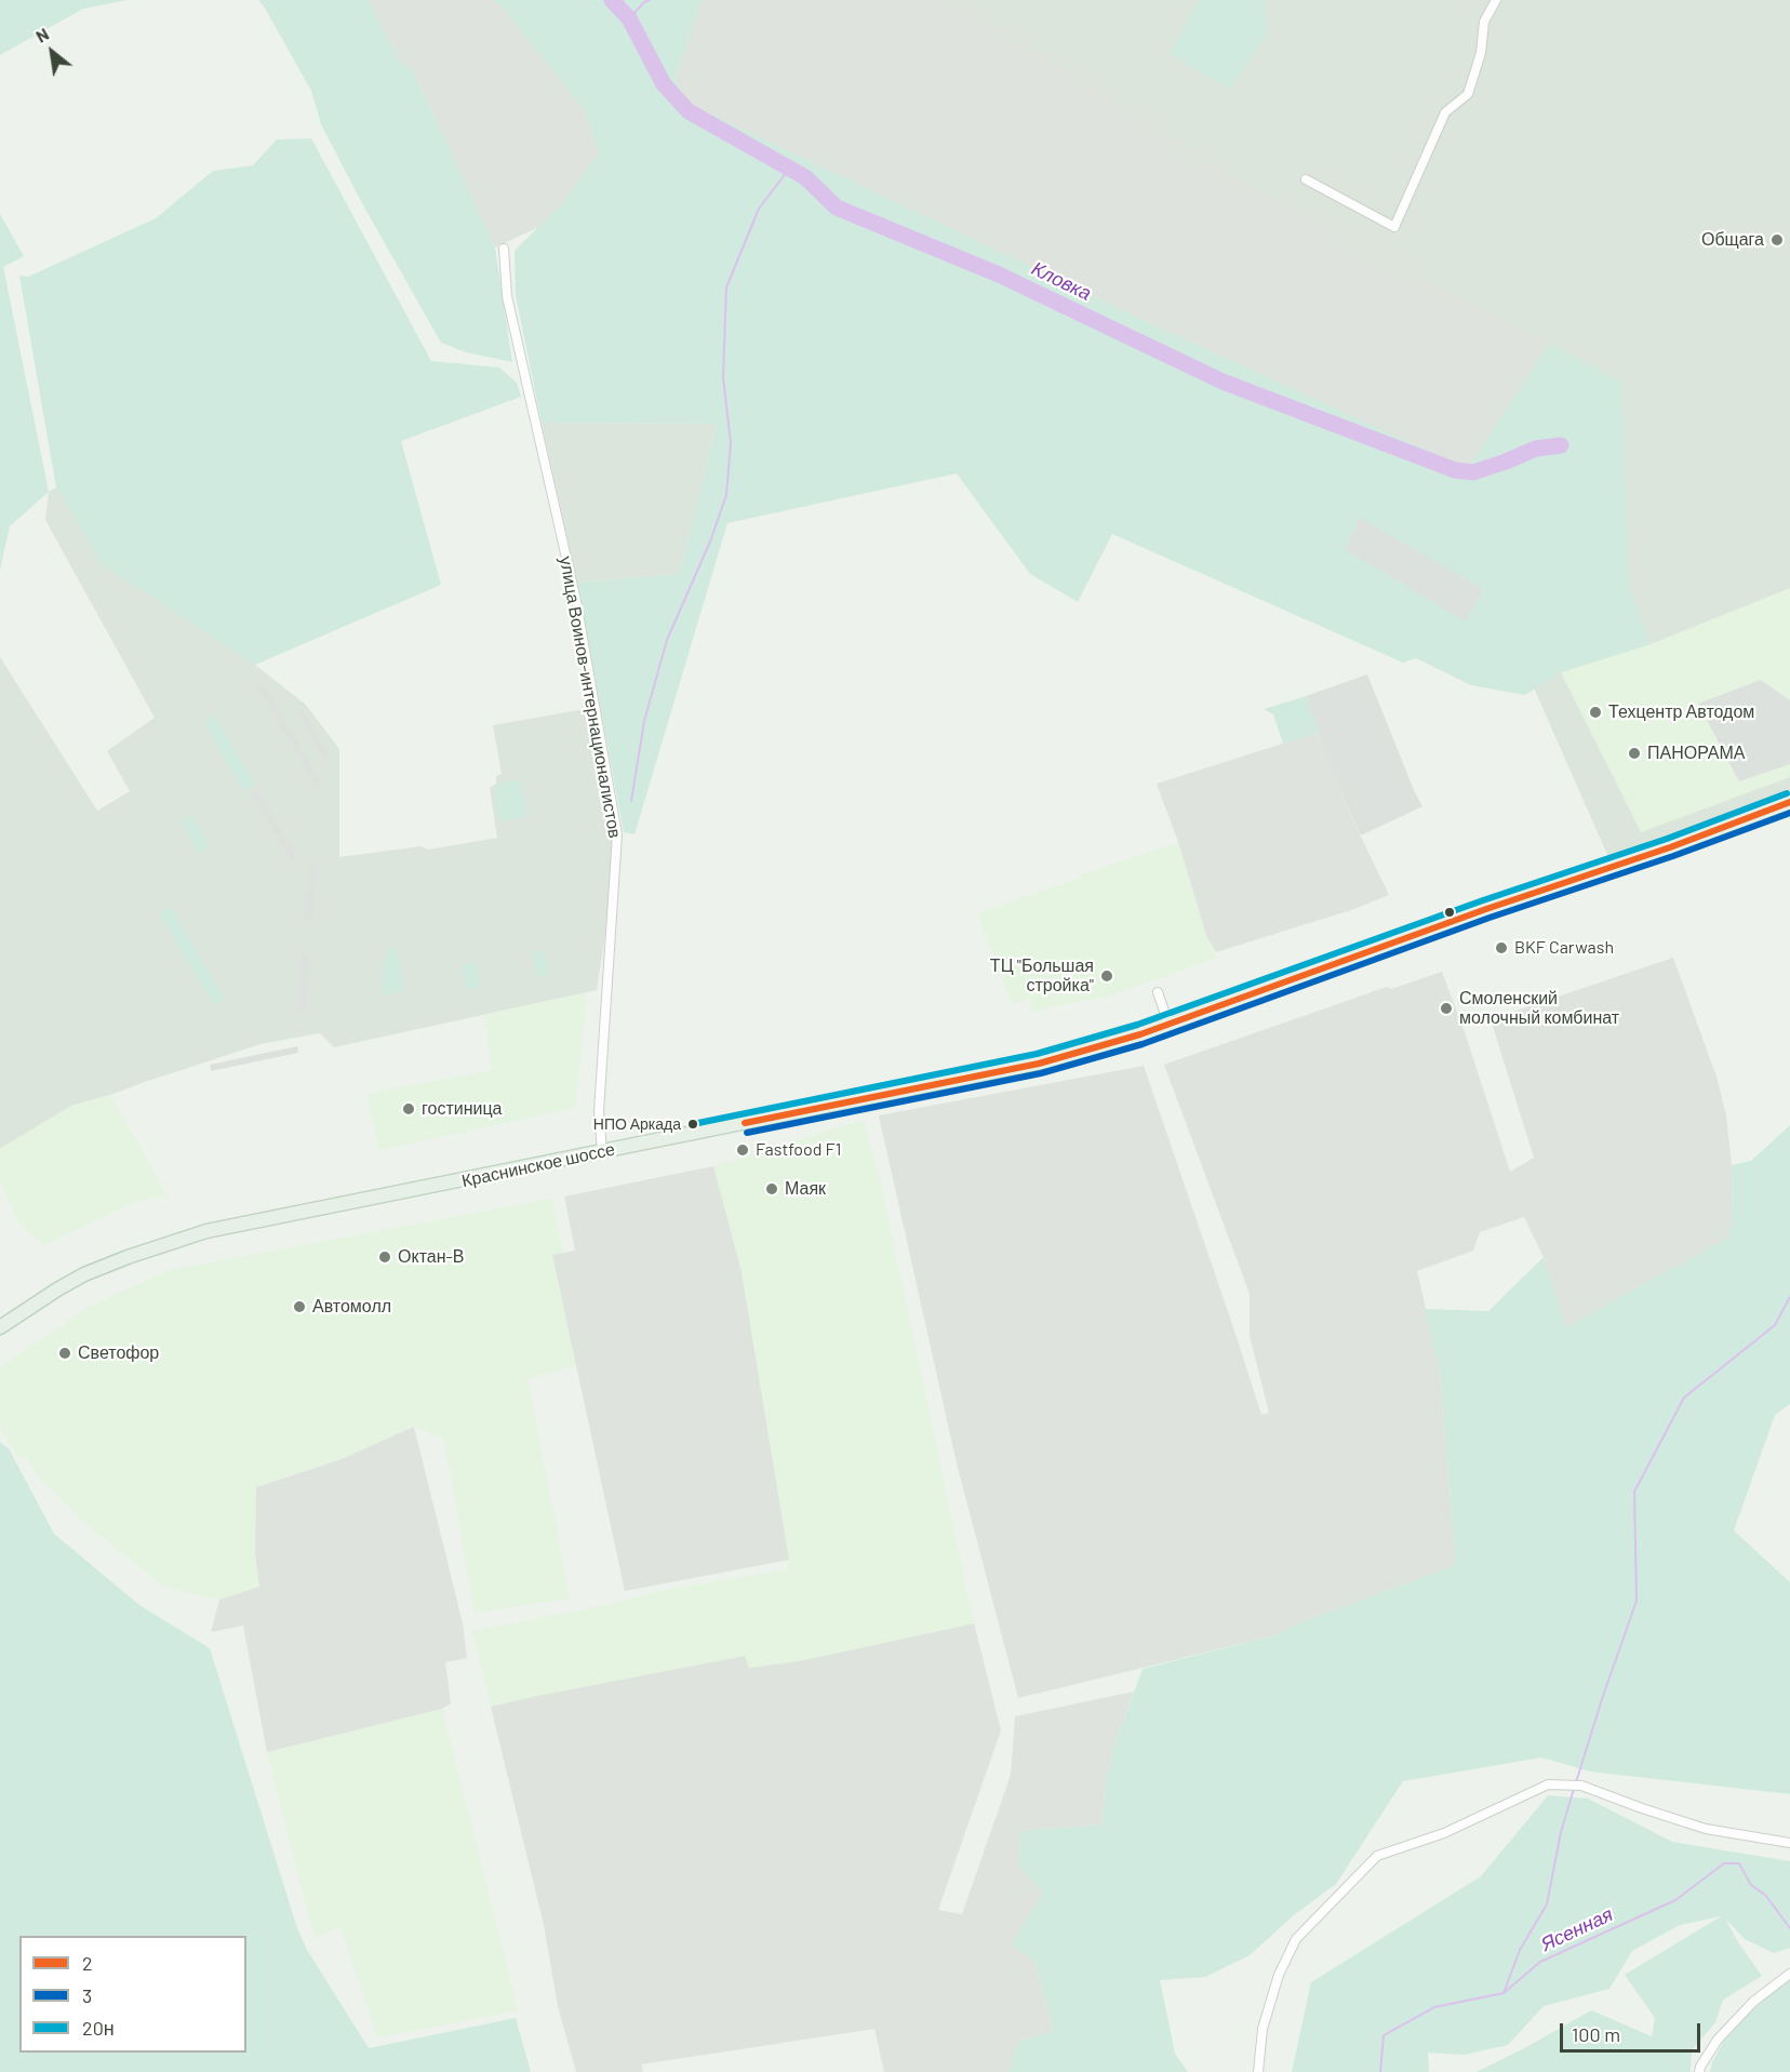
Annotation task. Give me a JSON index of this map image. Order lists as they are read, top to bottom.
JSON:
{
  "streets": {
    "main road": ["Краснинское шоссе"],
    "street": ["улица Воинов-интернационалистов"]
  },
  "crossings": [
    ["улица Воинов-интернационалистов", "Краснинское шоссе"]
  ],
  "water": ["Кловка", "Ясенная"],
  "places": [
    "Общага",
    "Техцентр Автодом",
    "ПАНОРАМА",
    "BKF Carwash",
    "ТЦ \"Большая стройка\"",
    "Смоленский молочный комбинат",
    "гостиница",
    "НПО Аркада",
    "Fastfood F1",
    "Маяк",
    "Октан-В",
    "Автомолл",
    "Светофор"
  ],
  "lines": ["transit line 20н", "transit line 2", "transit line 3"],
  "legend": ["2", "3", "20н"],
  "scale_bar": "100 m",
  "north": "top left"
}
